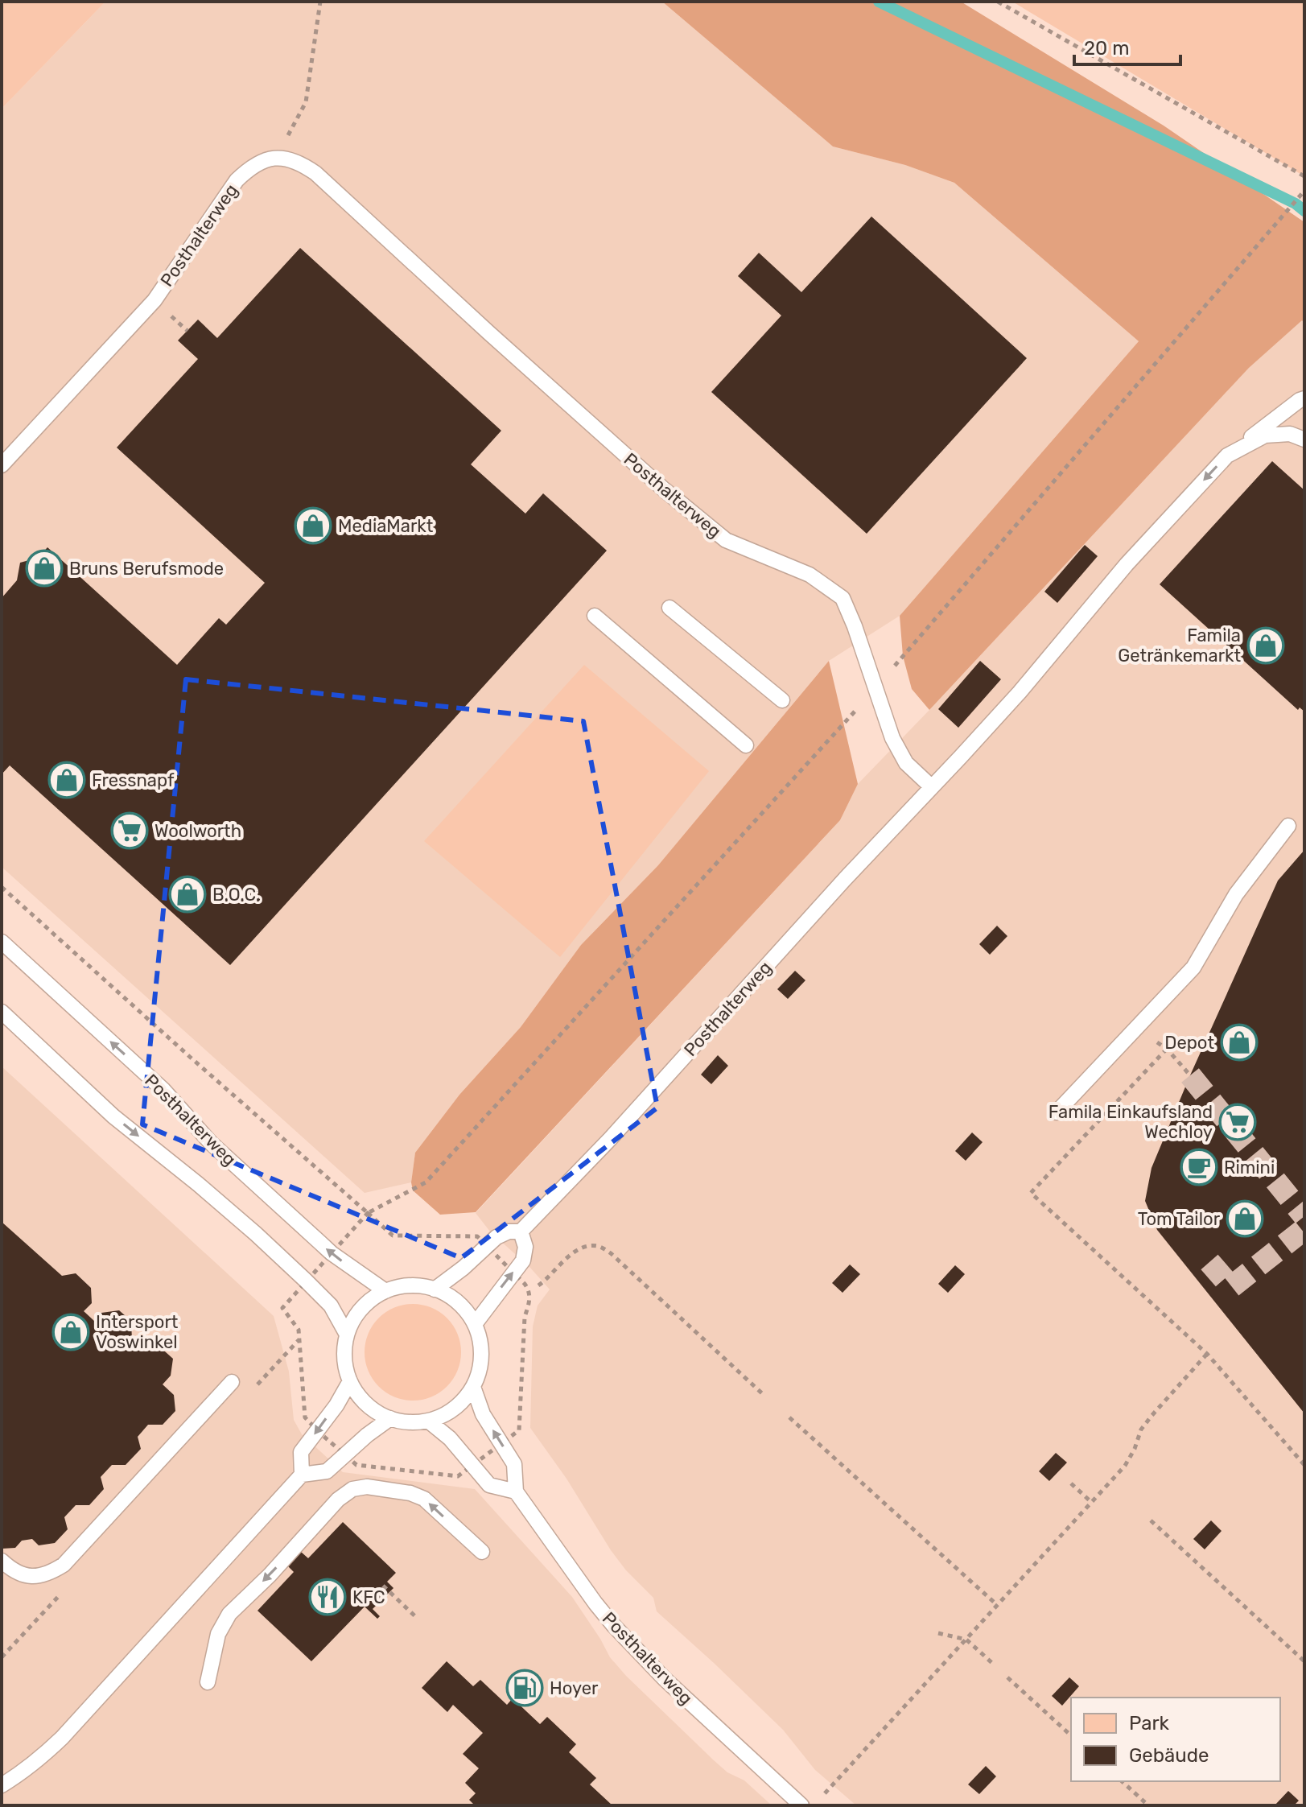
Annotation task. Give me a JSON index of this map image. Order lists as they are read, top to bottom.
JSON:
{
  "streets": {
    "lane": ["Posthalterweg"]
  },
  "places": {
    "shop": [
      "MediaMarkt",
      "Bruns Berufsmode",
      "Famila Getränkemarkt",
      "Fressnapf",
      "B.O.C.",
      "Depot",
      "Tom Tailor",
      "Intersport Voswinkel"
    ],
    "supermarket": ["Woolworth", "Famila Einkaufsland Wechloy"],
    "cafe": ["Rimini"],
    "restaurant": ["KFC"],
    "fuel station": ["Hoyer"]
  },
  "legend": ["Park", "Gebäude"],
  "scale_bar": "20 m"
}
